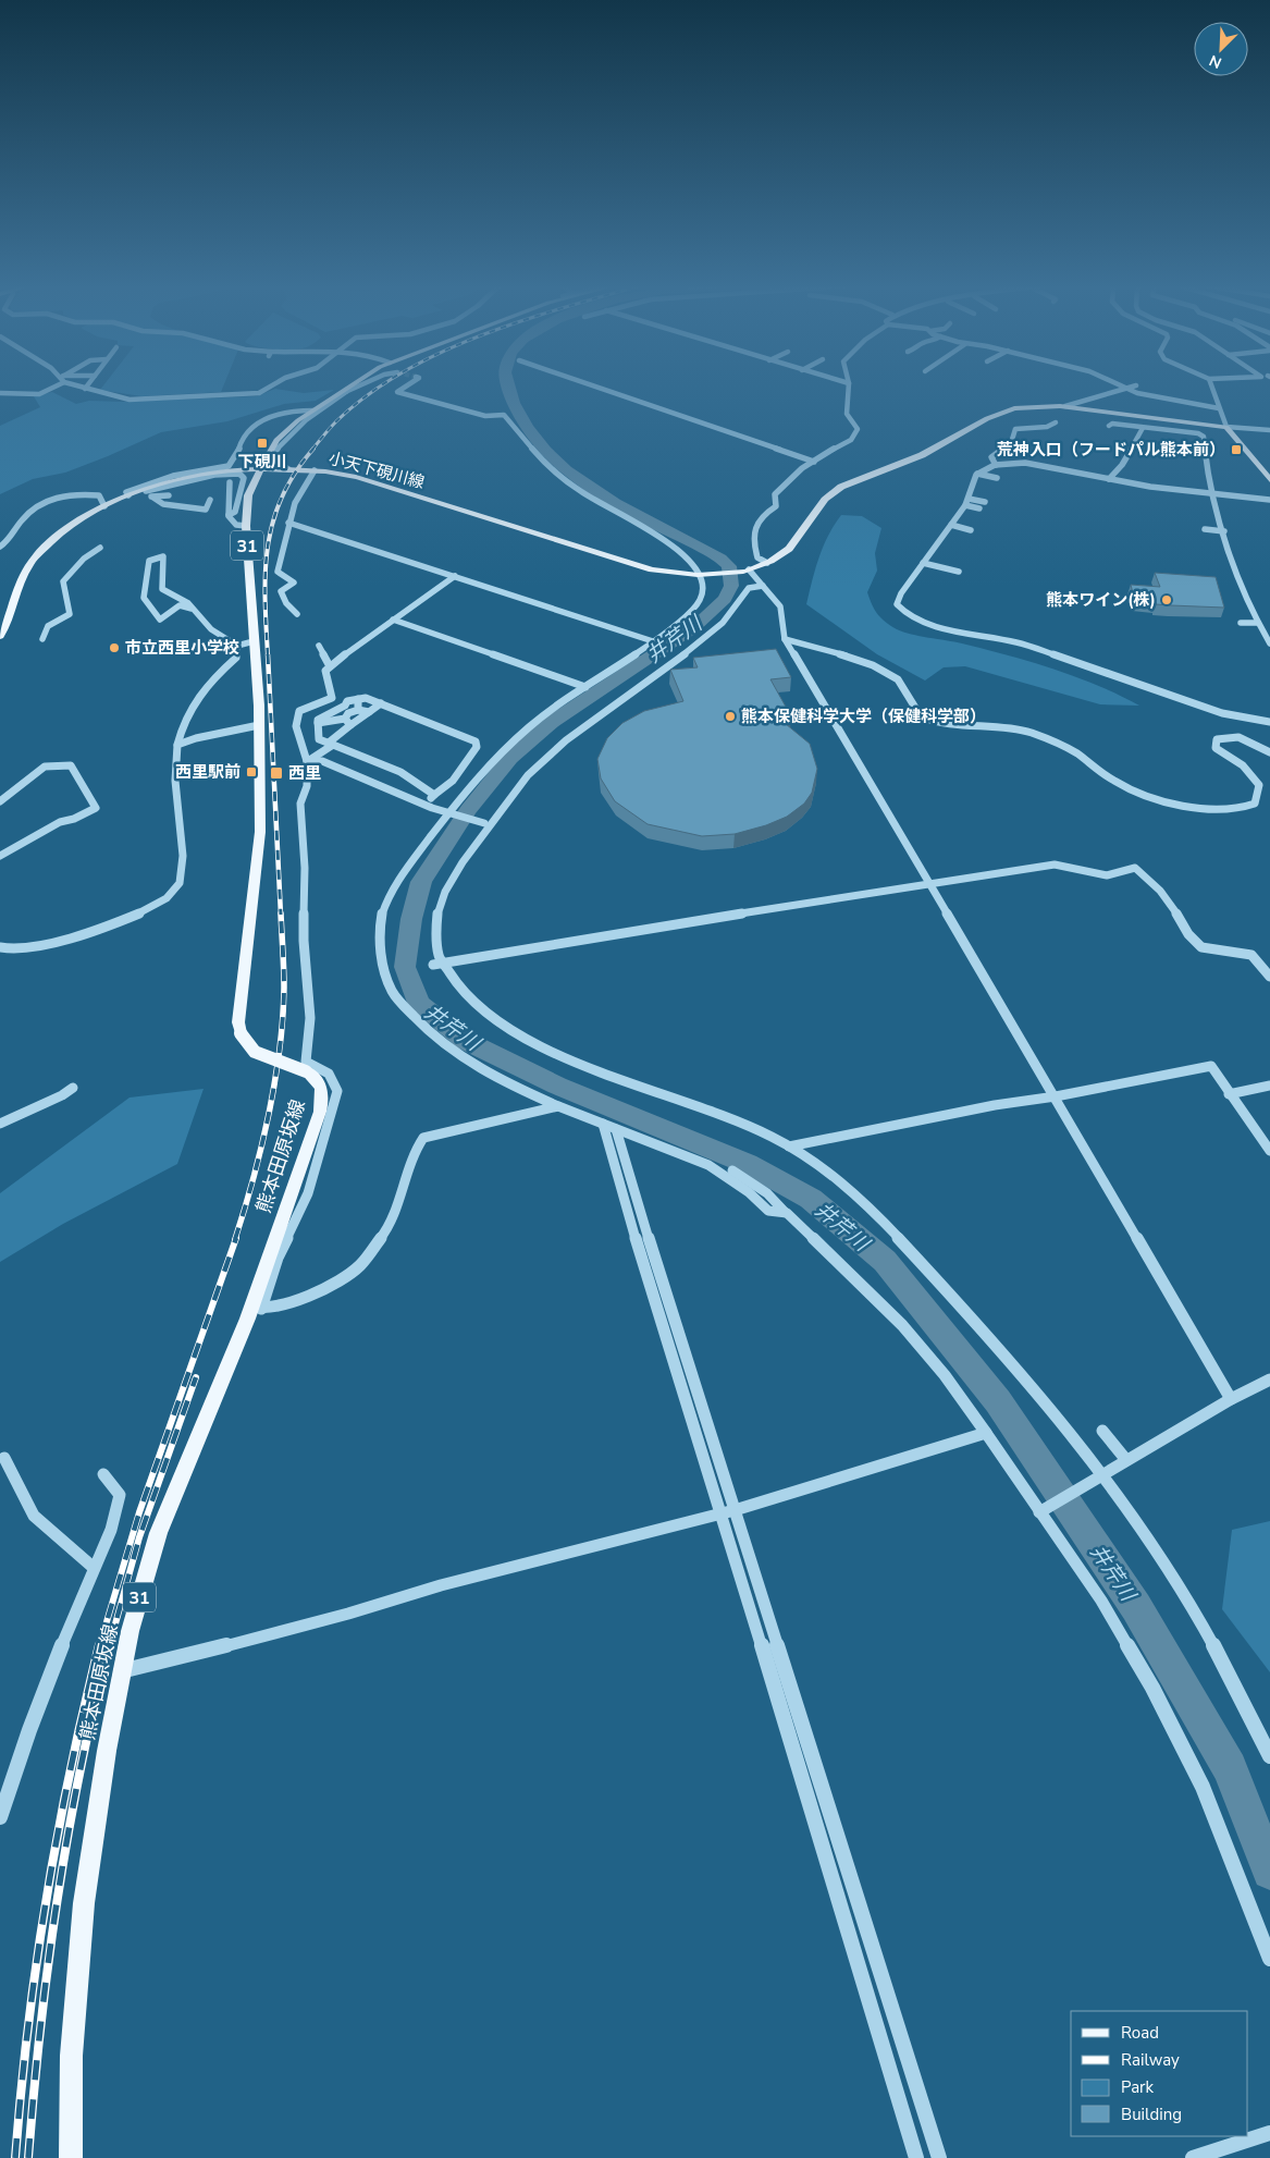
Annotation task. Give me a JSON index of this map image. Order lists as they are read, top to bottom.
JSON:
{
  "streets": {
    "main road": ["小天下硯川線", "31", "熊本田原坂線"]
  },
  "crossings": [
    ["小天下硯川線", "熊本田原坂線"]
  ],
  "water": ["井芹川"],
  "places": {
    "transit": [
      "下硯川",
      "荒神入口（フードパル熊本前）",
      "西里駅前",
      "西里"
    ],
    "other": ["熊本ワイン(株)", "市立西里小学校", "熊本保健科学大学（保健科学部）"]
  },
  "legend": [
    "Road",
    "Railway",
    "Park",
    "Building"
  ],
  "north": "bottom left"
}
